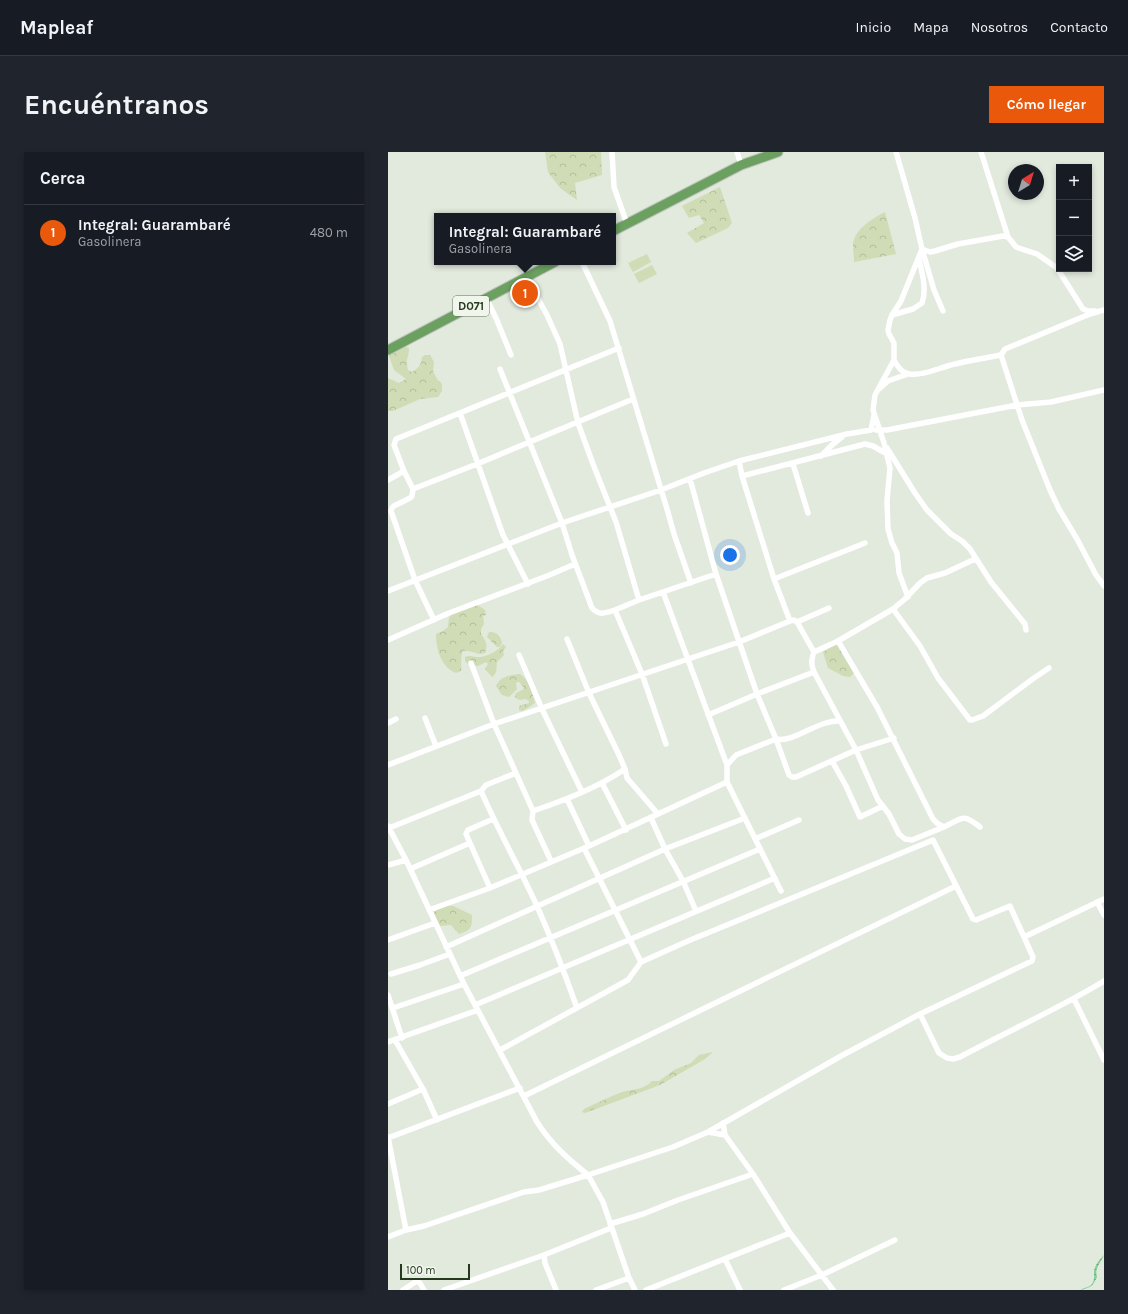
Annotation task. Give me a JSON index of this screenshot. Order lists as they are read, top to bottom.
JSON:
{
  "streets": {
    "main road": ["D071"]
  },
  "scale_bar": "100 m",
  "north": "top right",
  "page": {
    "header": "Mapleaf",
    "nav": [
      "Inicio",
      "Mapa",
      "Nosotros",
      "Contacto"
    ],
    "buttons": "Cómo llegar",
    "title": "Encuéntranos",
    "heading": "Cerca",
    "map_buttons": ["+", "−"],
    "list": [
      {
        "mark": "1",
        "name": "Integral: Guarambaré",
        "note": "Gasolinera",
        "value": "480 m"
      }
    ],
    "popup": ["Integral: Guarambaré", "Gasolinera"],
    "pins": "1",
    "scale": "100 m"
  }
}
